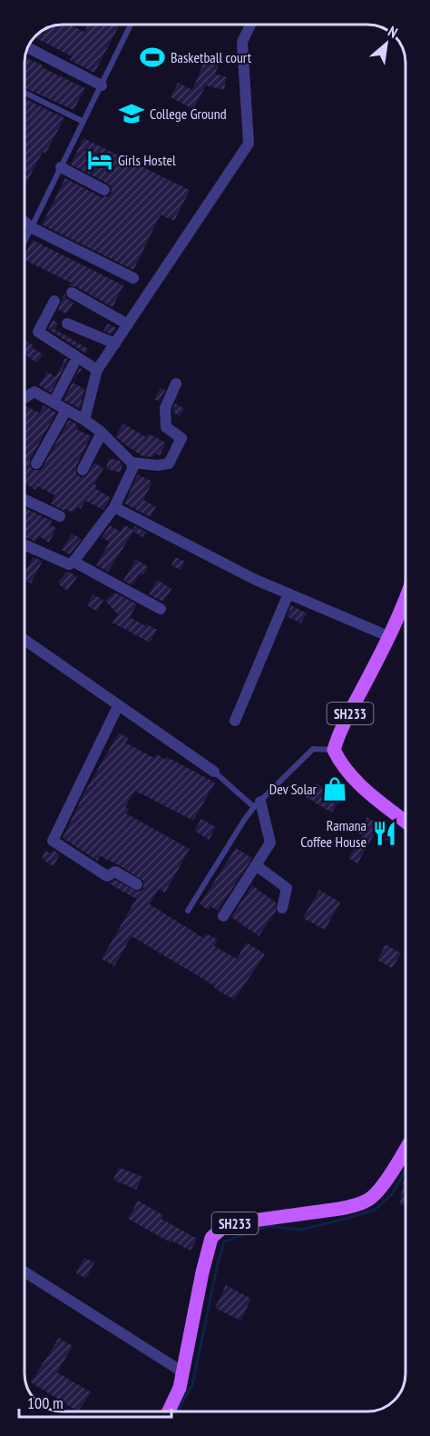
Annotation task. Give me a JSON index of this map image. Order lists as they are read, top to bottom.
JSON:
{
  "streets": {
    "main road": ["SH233"]
  },
  "places": {
    "sports": ["Basketball court"],
    "school or university": ["College Ground"],
    "hotel": ["Girls Hostel"],
    "shop": ["Dev Solar"],
    "restaurant": ["Ramana Coffee House"]
  },
  "scale_bar": "100 m",
  "north": "top right"
}
